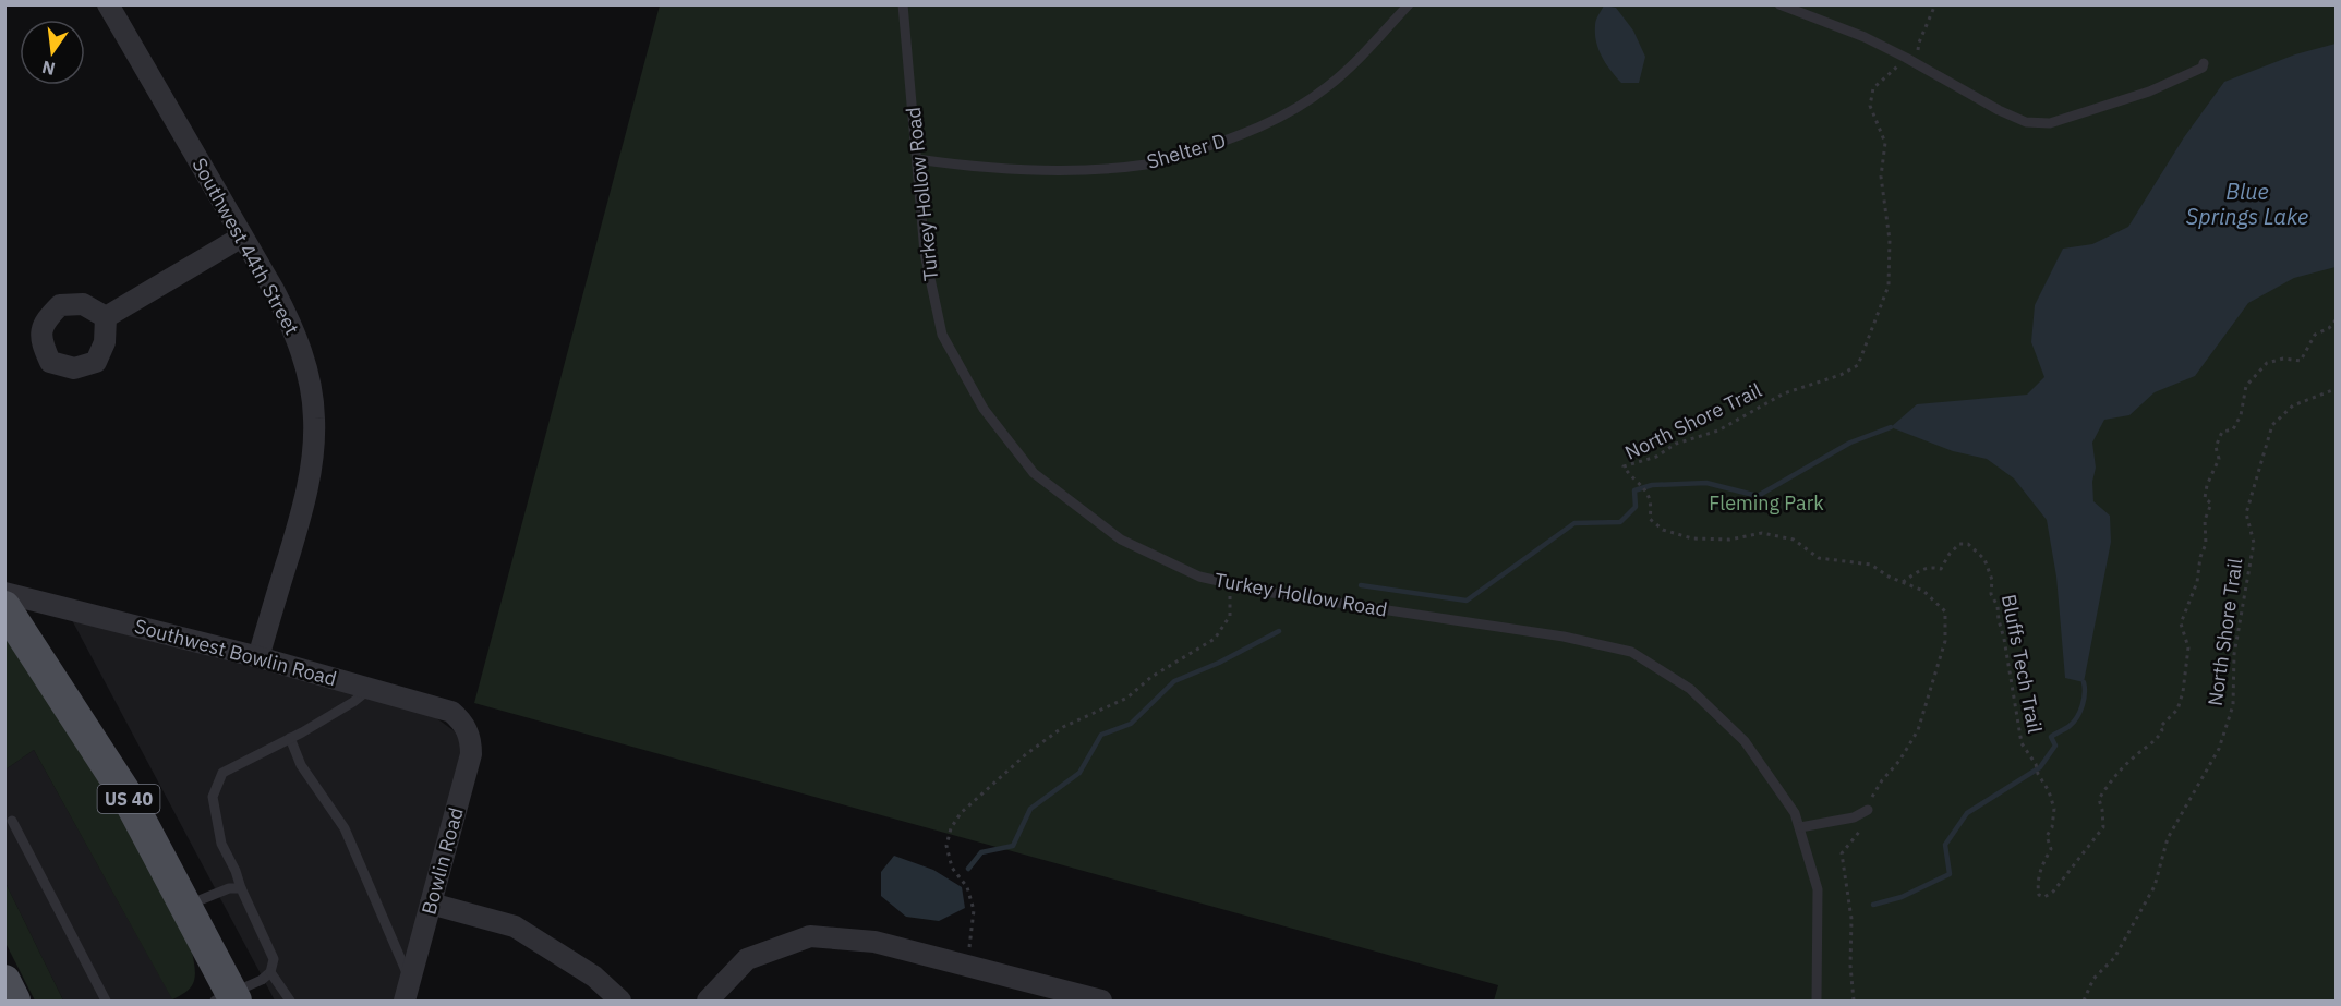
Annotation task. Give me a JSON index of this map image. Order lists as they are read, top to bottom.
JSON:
{
  "streets": {
    "main road": ["US 40"],
    "street": ["Southwest 44th Street", "Southwest Bowlin Road", "Bowlin Road"],
    "lane": ["Shelter D", "Turkey Hollow Road"],
    "path": ["North Shore Trail", "Bluffs Tech Trail"]
  },
  "crossings": [
    ["Shelter D", "Turkey Hollow Road"],
    ["Southwest 44th Street", "Southwest Bowlin Road"],
    ["North Shore Trail", "Bluffs Tech Trail"],
    ["Southwest Bowlin Road", "Bowlin Road"]
  ],
  "water": ["Blue Springs Lake"],
  "parks": ["Fleming Park"],
  "north": "bottom"
}
